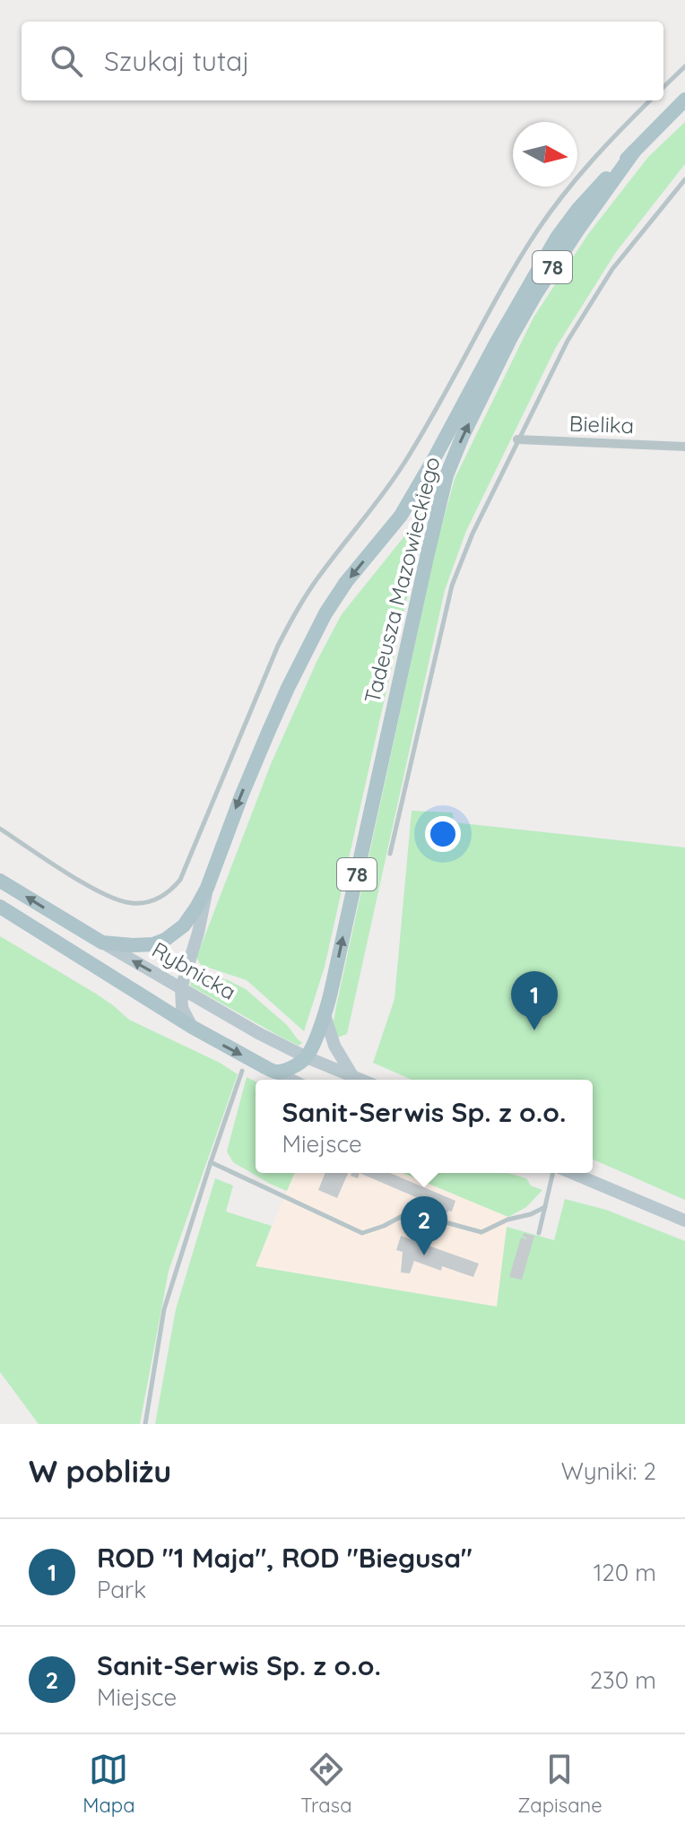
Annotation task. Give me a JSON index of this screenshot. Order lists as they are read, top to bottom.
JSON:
{
  "streets": {
    "main road": ["78", "Tadeusza Mazowieckiego", "Rybnicka"],
    "street": ["Bielika"]
  },
  "crossings": [
    ["78", "Tadeusza Mazowieckiego"],
    ["78", "Rybnicka"],
    ["Tadeusza Mazowieckiego", "Rybnicka"]
  ],
  "north": "right",
  "page": {
    "search": "Szukaj tutaj",
    "pins": ["1", "2"],
    "popup": ["Sanit-Serwis Sp. z o.o.", "Miejsce"],
    "heading": ["W pobliżu", "Wyniki: 2"],
    "list": [
      {
        "mark": "1",
        "name": "ROD \"1 Maja\", ROD \"Biegusa\"",
        "note": "Park",
        "value": "120 m"
      },
      {
        "mark": "2",
        "name": "Sanit-Serwis Sp. z o.o.",
        "note": "Miejsce",
        "value": "230 m"
      }
    ],
    "nav": ["Mapa", "Trasa", "Zapisane"]
  }
}
